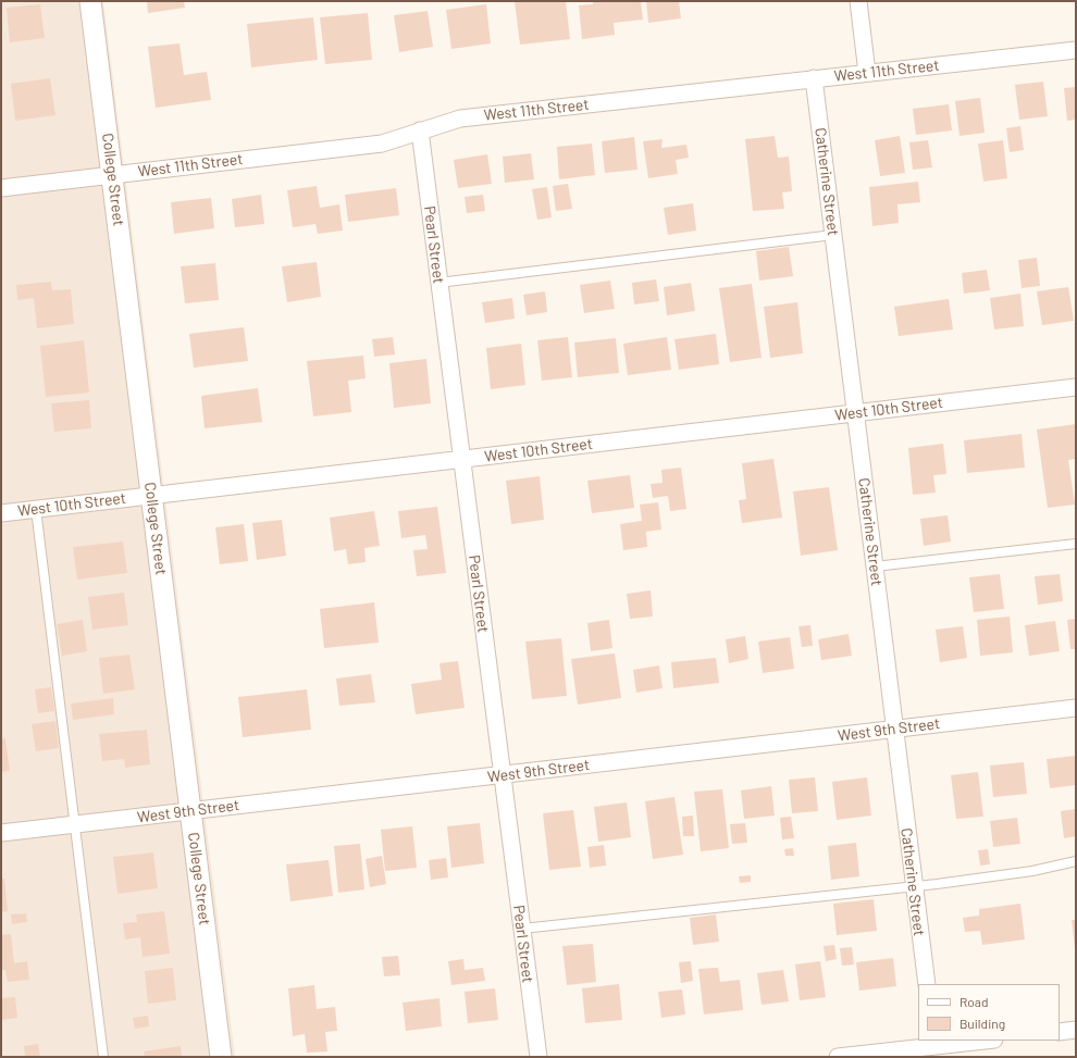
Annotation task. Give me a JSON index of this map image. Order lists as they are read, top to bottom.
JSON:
{
  "streets": {
    "street": [
      "West 11th Street",
      "College Street",
      "Catherine Street",
      "Pearl Street",
      "West 10th Street",
      "West 9th Street"
    ]
  },
  "crossings": [
    ["West 11th Street", "College Street"],
    ["West 11th Street", "Catherine Street"],
    ["West 11th Street", "Pearl Street"],
    ["College Street", "West 10th Street"],
    ["College Street", "West 9th Street"],
    ["Catherine Street", "West 10th Street"],
    ["Catherine Street", "West 9th Street"],
    ["Pearl Street", "West 10th Street"],
    ["Pearl Street", "West 9th Street"]
  ],
  "legend": ["Road", "Building"]
}
